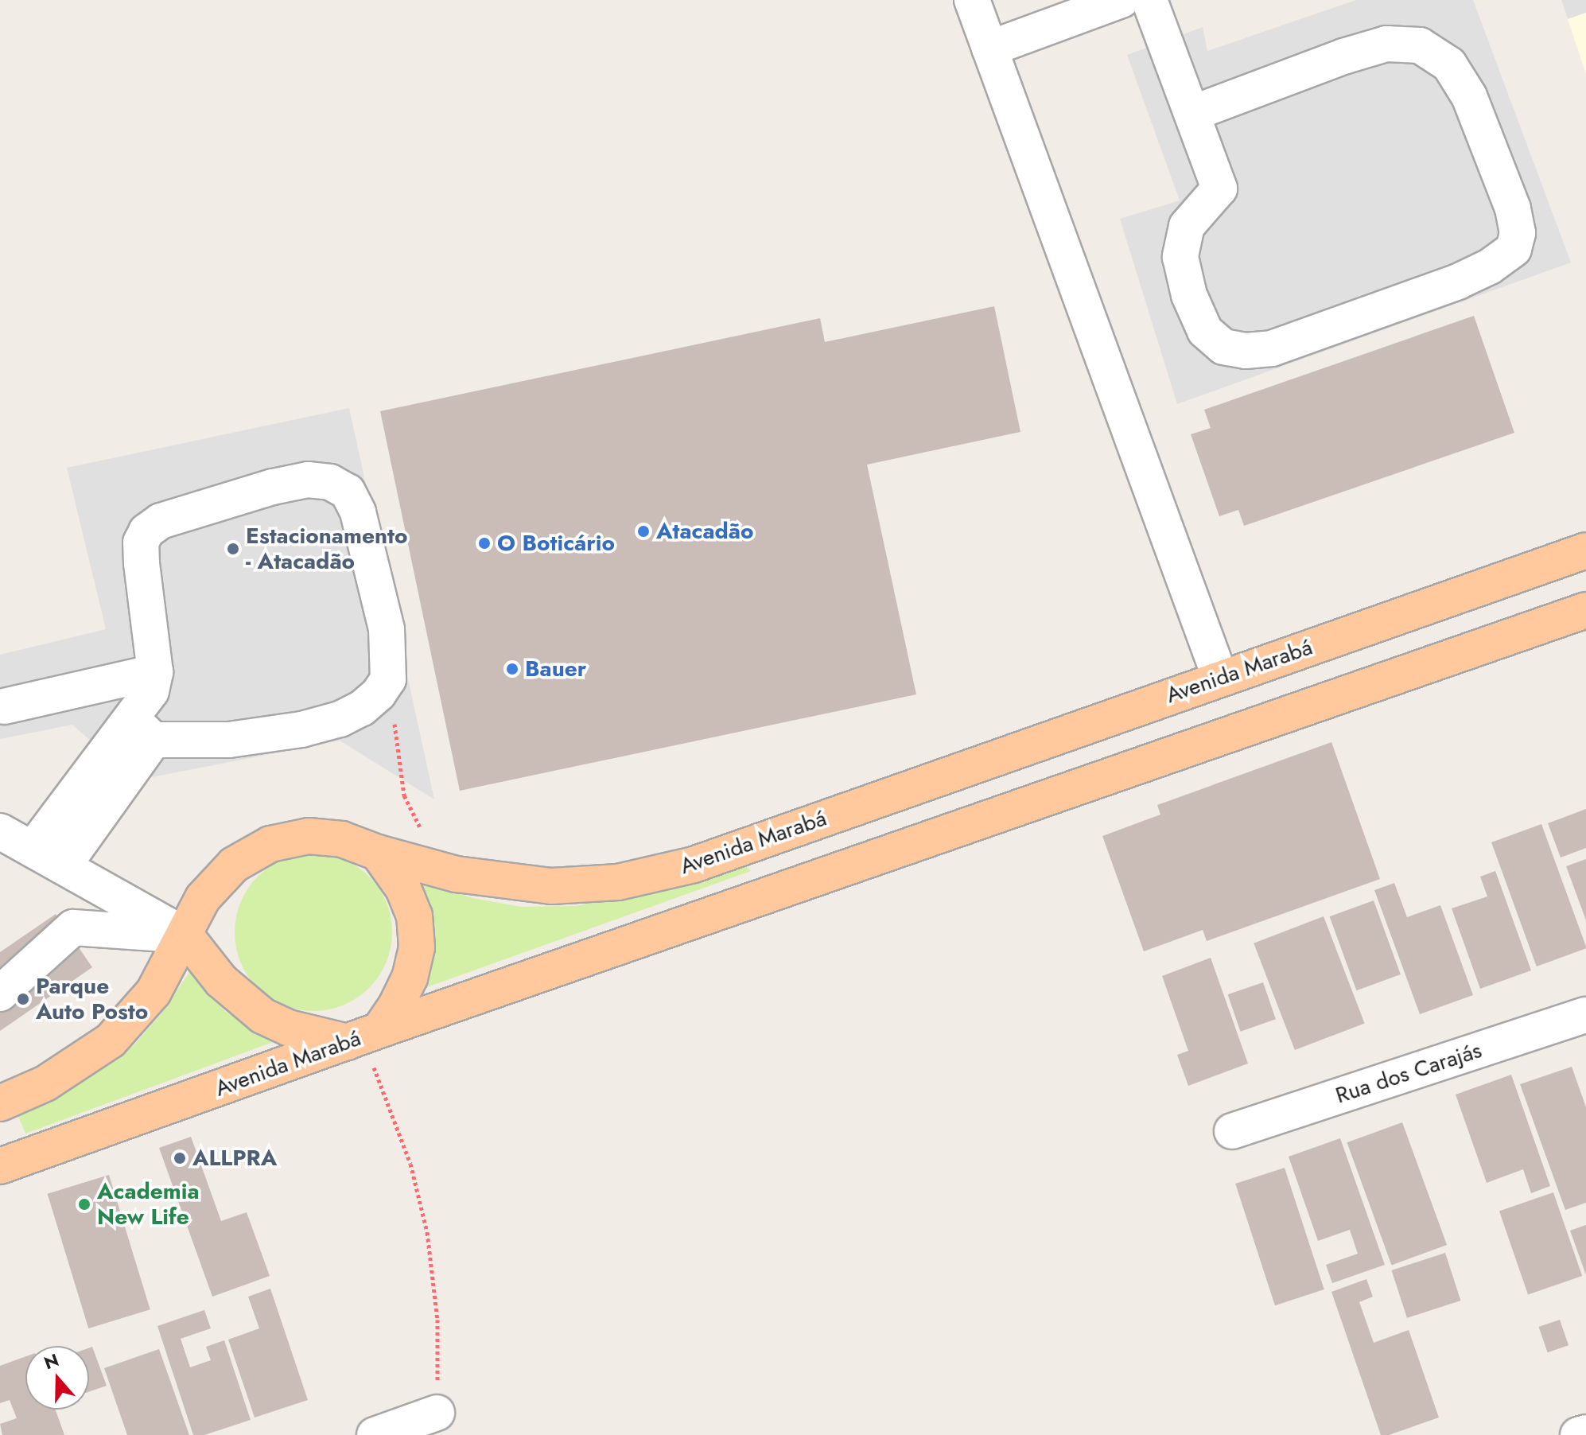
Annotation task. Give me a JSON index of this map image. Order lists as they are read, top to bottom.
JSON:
{
  "streets": {
    "main road": ["Avenida Marabá"],
    "street": ["Rua dos Carajás"]
  },
  "places": [
    "Atacadão",
    "O Boticário",
    "Estacionamento - Atacadão",
    "Bauer",
    "Parque Auto Posto",
    "ALLPRA",
    "Academia New Life"
  ],
  "north": "top"
}
